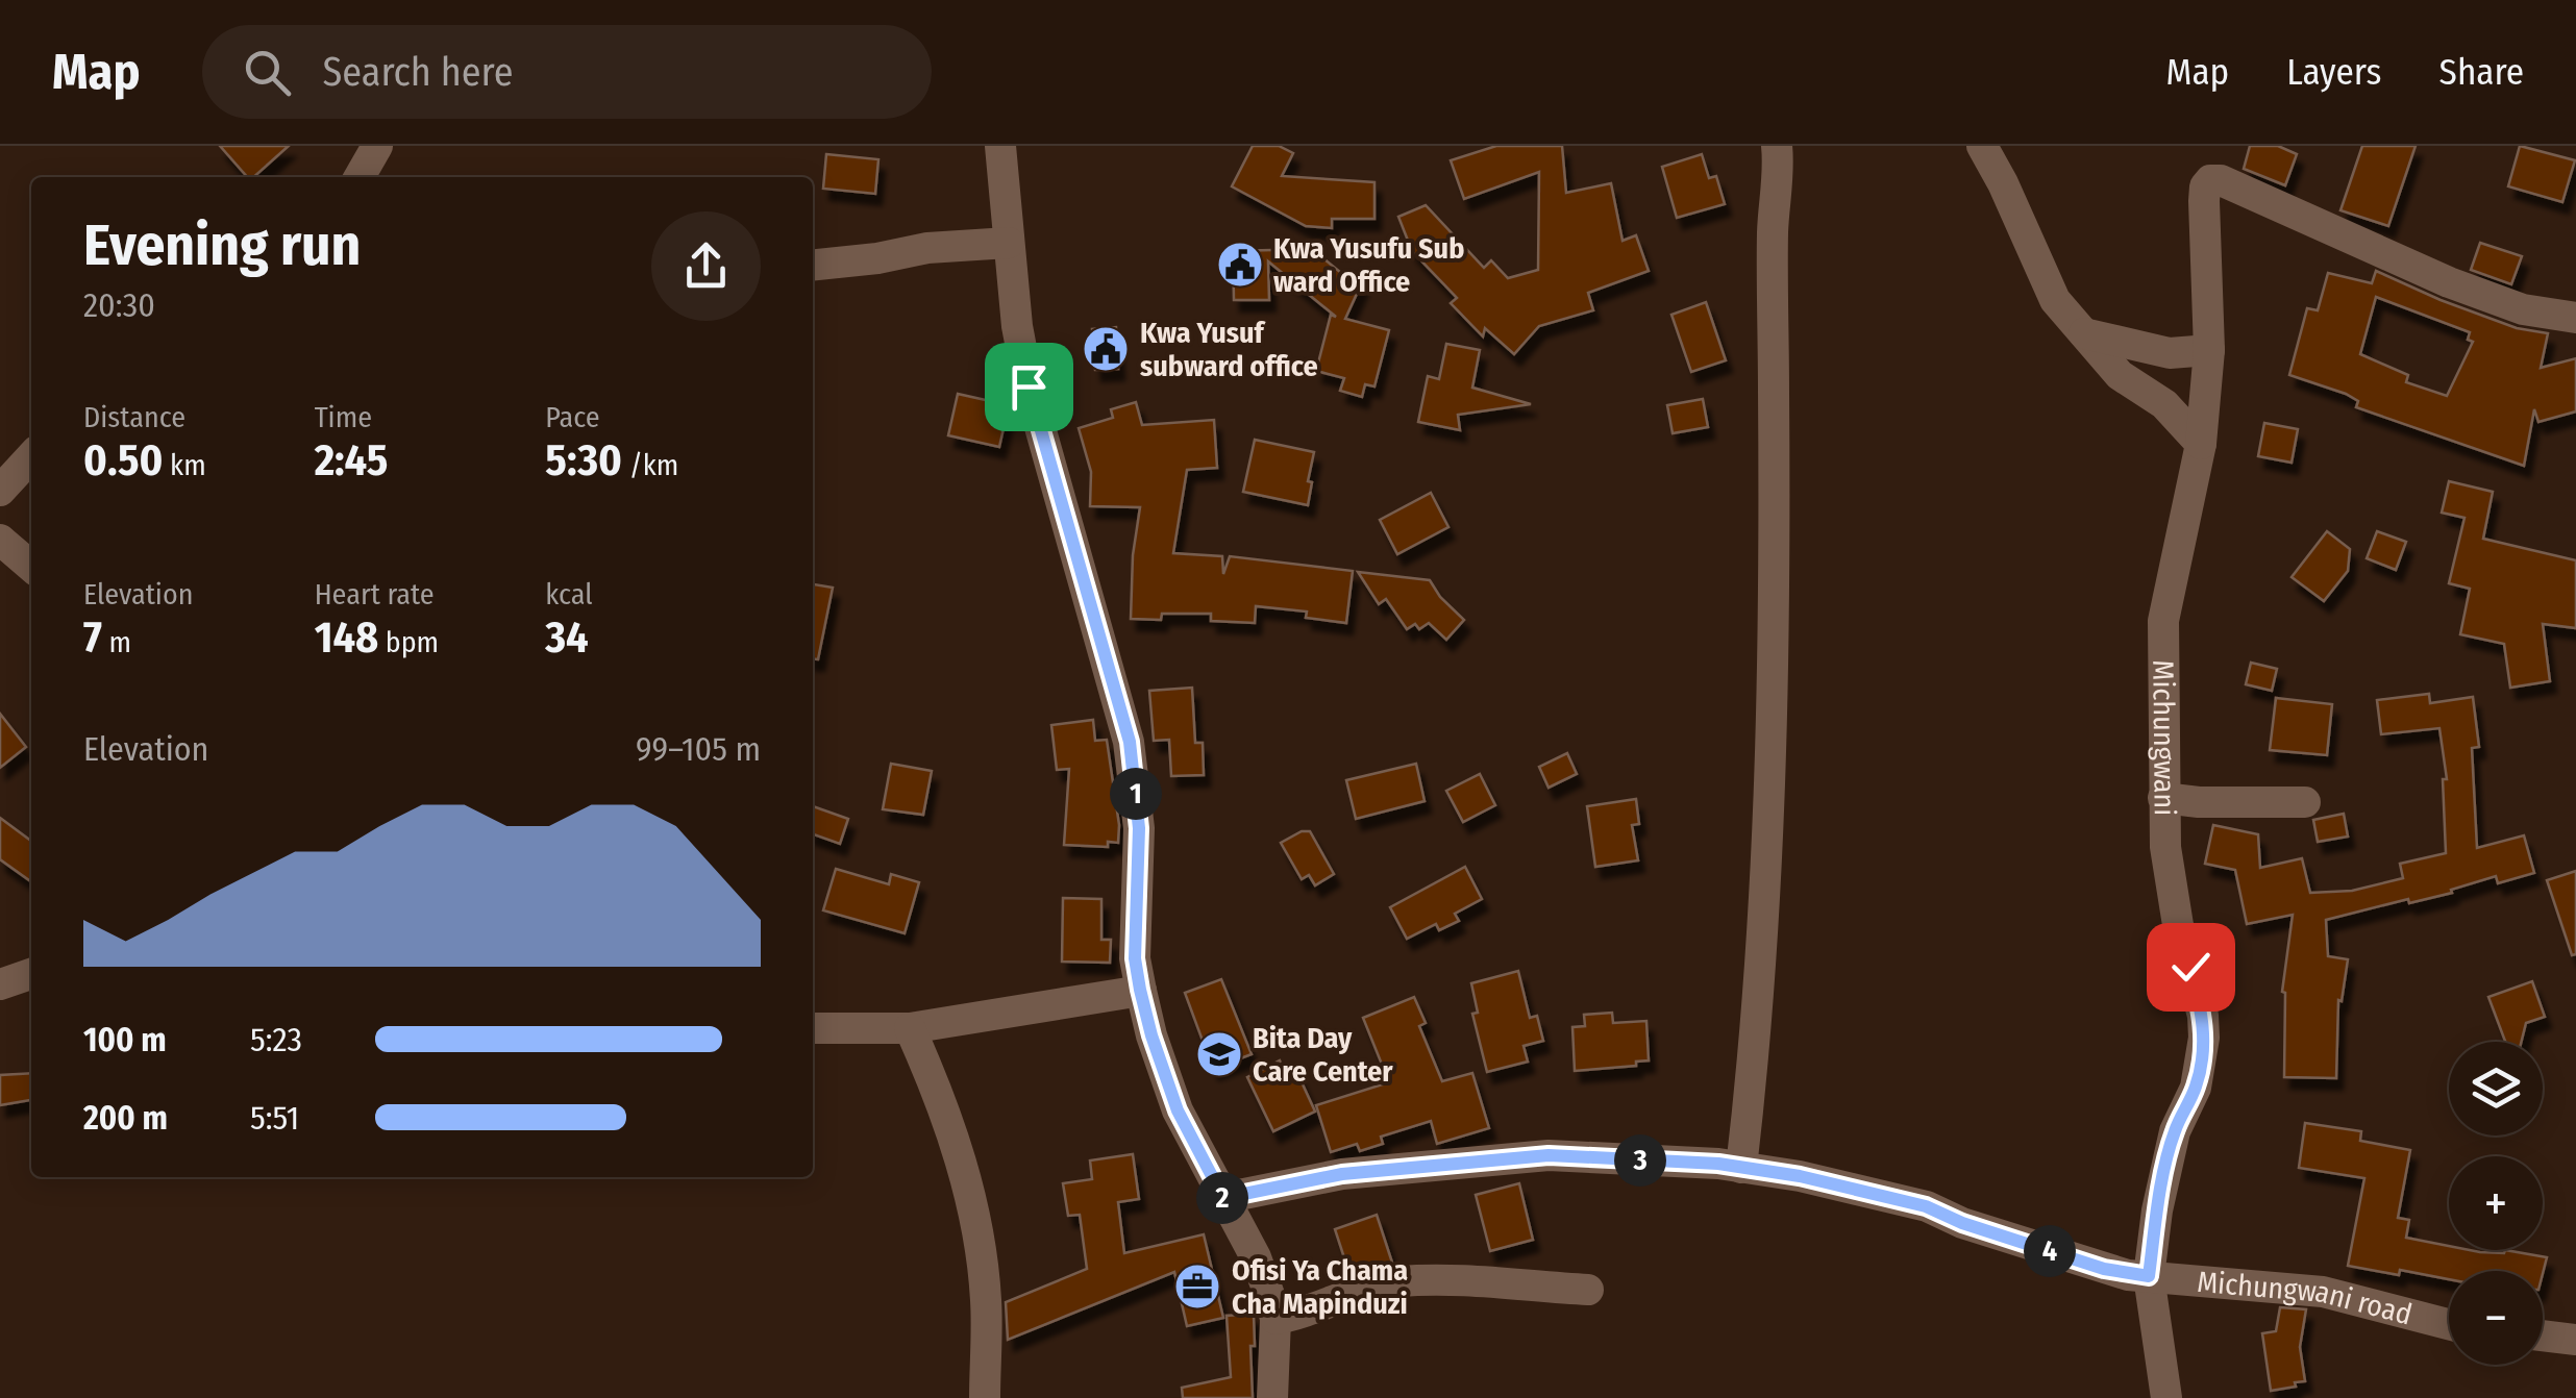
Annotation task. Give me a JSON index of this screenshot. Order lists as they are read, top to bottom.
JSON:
{
  "streets": {
    "street": ["Michungwani", "Michungwani road"]
  },
  "crossings": [
    ["Michungwani", "Michungwani road"]
  ],
  "places": {
    "public building": ["Kwa Yusufu Sub ward Office", "Kwa Yusuf subward office"],
    "school or university": ["Bita Day Care Center"],
    "office": ["Ofisi Ya Chama Cha Mapinduzi"]
  },
  "page": {
    "header": "Map",
    "search": "Search here",
    "nav": ["Map", "Layers", "Share"],
    "heading": ["Evening run", "20:30"],
    "stats": [
      ["Distance", "0.50 km"],
      ["Time", "2:45"],
      ["Pace", "5:30 /km"],
      ["Elevation", "7 m"],
      ["Heart rate", "148 bpm"],
      ["kcal", "34"]
    ],
    "chart": ["Elevation", "99–105 m"],
    "pins": [
      "1",
      "3",
      "2",
      "4"
    ],
    "list": [
      {
        "name": "100 m",
        "note": "5:23"
      },
      {
        "name": "200 m",
        "note": "5:51"
      }
    ],
    "map_buttons": ["+", "−"]
  }
}
